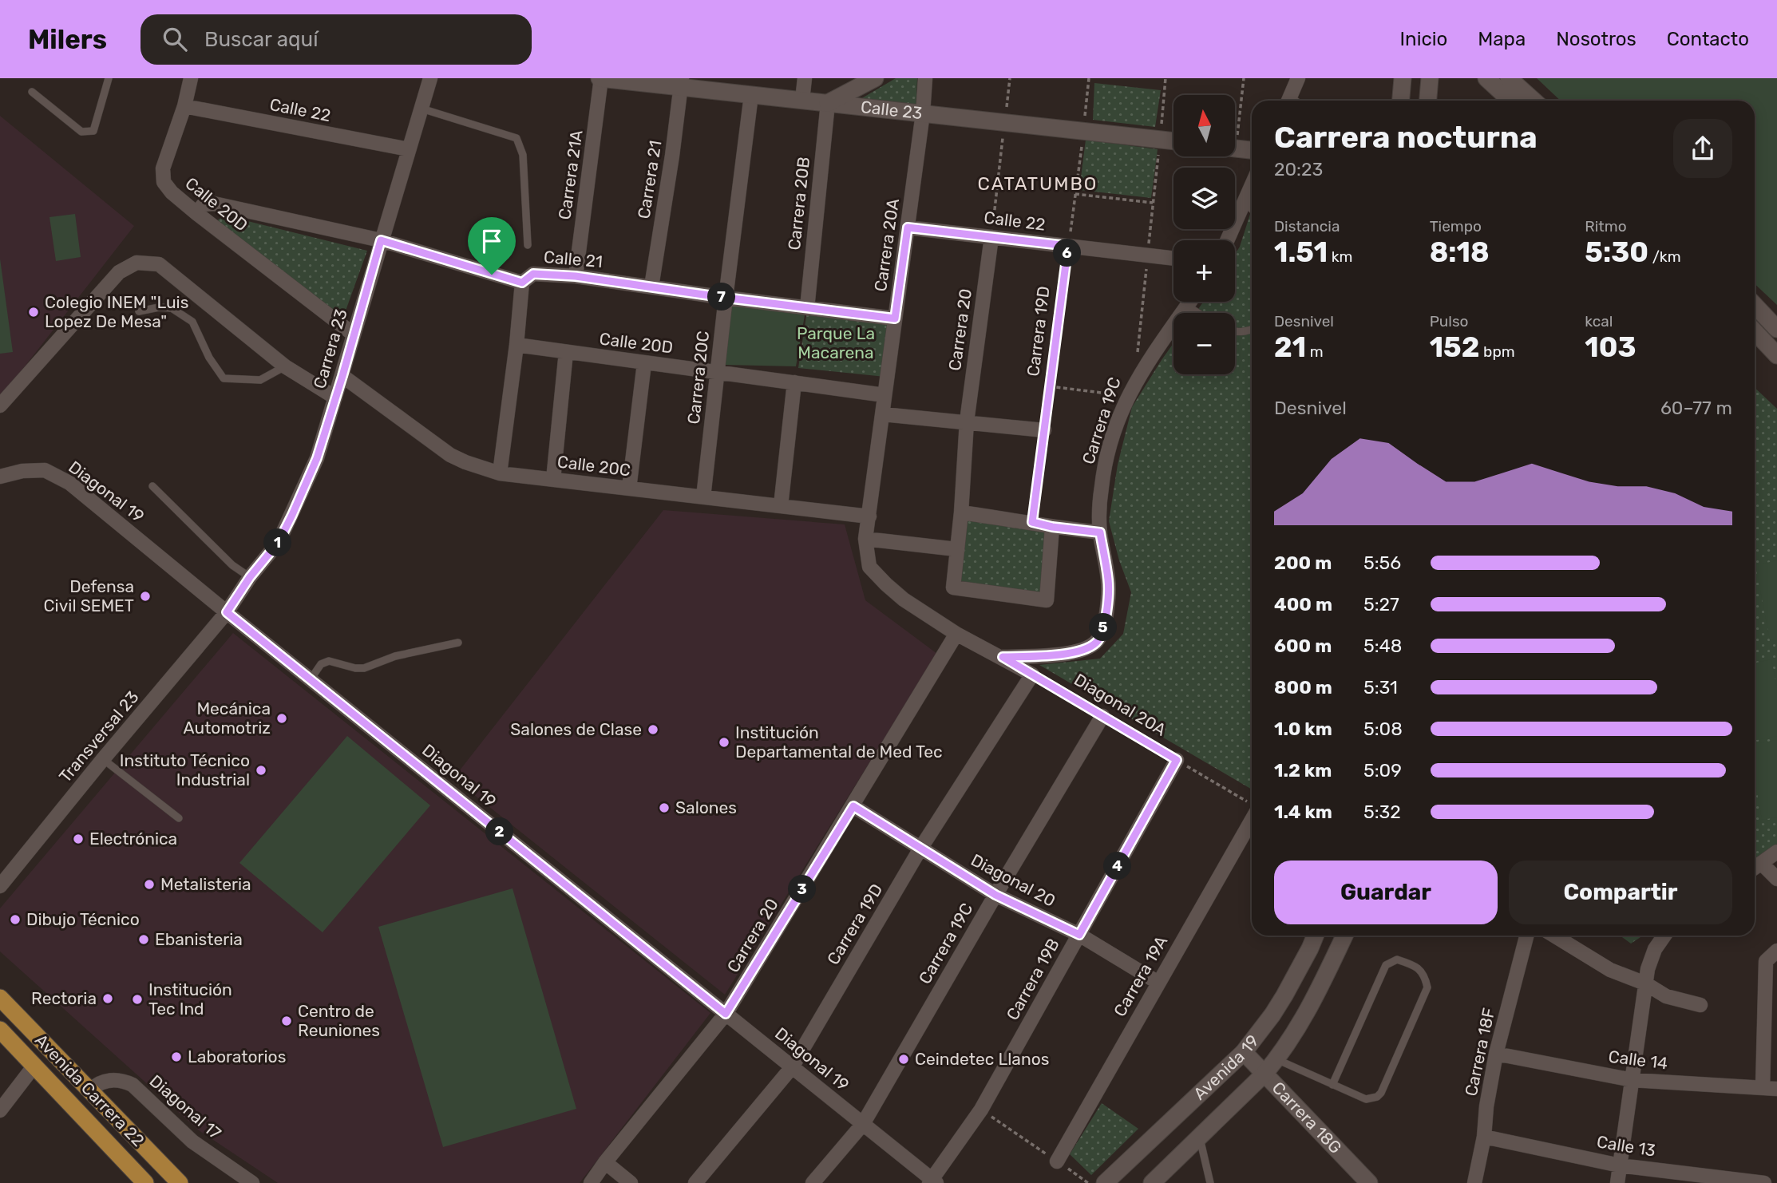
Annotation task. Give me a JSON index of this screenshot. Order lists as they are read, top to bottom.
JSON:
{
  "streets": {
    "main road": ["Avenida Carrera 22"],
    "street": [
      "Calle 22",
      "Calle 23",
      "Carrera 21A",
      "Carrera 21",
      "Carrera 20B",
      "Calle 20D",
      "Carrera 20A",
      "Calle 21",
      "Carrera 20",
      "Carrera 19D",
      "Carrera 23",
      "Carrera 20C",
      "Carrera 19C",
      "Calle 20C",
      "Diagonal 19",
      "Transversal 23",
      "Diagonal 20",
      "Carrera 19A",
      "Carrera 19B",
      "Carrera 18F",
      "Calle 14",
      "Avenida 19",
      "Diagonal 17",
      "Carrera 18G",
      "Calle 13"
    ],
    "path": ["Diagonal 20A"]
  },
  "crossings": [
    ["Calle 22", "Calle 20D"],
    ["Calle 22", "Carrera 20A"],
    ["Calle 22", "Carrera 20"],
    ["Calle 22", "Carrera 19D"],
    ["Calle 22", "Carrera 23"],
    ["Calle 22", "Carrera 19C"],
    ["Calle 23", "Carrera 21A"],
    ["Calle 23", "Carrera 21"],
    ["Calle 23", "Carrera 20B"],
    ["Calle 23", "Carrera 20A"],
    ["Calle 23", "Carrera 19D"],
    ["Calle 23", "Carrera 20C"],
    ["Calle 23", "Carrera 19C"],
    ["Carrera 21A", "Calle 21"],
    ["Carrera 21", "Calle 21"],
    ["Carrera 20B", "Calle 21"],
    ["Calle 20D", "Carrera 20A"],
    ["Calle 20D", "Carrera 23"],
    ["Calle 20D", "Carrera 20C"],
    ["Carrera 20A", "Calle 21"],
    ["Carrera 20A", "Calle 20C"],
    ["Calle 21", "Carrera 20C"],
    ["Carrera 20", "Diagonal 19"],
    ["Carrera 20", "Diagonal 20"],
    ["Carrera 19D", "Diagonal 19"],
    ["Carrera 19D", "Diagonal 20A"],
    ["Carrera 19D", "Diagonal 20"],
    ["Carrera 23", "Calle 20C"],
    ["Carrera 23", "Diagonal 19"],
    ["Carrera 23", "Transversal 23"],
    ["Carrera 20C", "Calle 20C"],
    ["Carrera 19C", "Diagonal 19"],
    ["Carrera 19C", "Diagonal 20A"],
    ["Carrera 19C", "Diagonal 20"],
    ["Diagonal 19", "Transversal 23"],
    ["Diagonal 19", "Carrera 19B"],
    ["Diagonal 20A", "Carrera 19B"],
    ["Diagonal 20", "Carrera 19A"],
    ["Diagonal 20", "Carrera 19B"],
    ["Carrera 18F", "Calle 14"],
    ["Carrera 18F", "Calle 13"],
    ["Avenida 19", "Carrera 18G"],
    ["Avenida Carrera 22", "Diagonal 17"]
  ],
  "districts": ["CATATUMBO"],
  "parks": ["Parque La Macarena"],
  "places": [
    "Colegio INEM \"Luis Lopez De Mesa\"",
    "Defensa Civil SEMET",
    "Mecánica Automotriz",
    "Salones de Clase",
    "Institución Departamental de Med Tec",
    "Instituto Técnico Industrial",
    "Salones",
    "Electrónica",
    "Metalisteria",
    "Dibujo Técnico",
    "Ebanisteria",
    "Rectoria",
    "Institución Tec Ind",
    "Centro de Reuniones",
    "Laboratorios",
    "Ceindetec Llanos"
  ],
  "north": "top",
  "page": {
    "header": "Milers",
    "search": "Buscar aquí",
    "nav": [
      "Inicio",
      "Mapa",
      "Nosotros",
      "Contacto"
    ],
    "map_buttons": ["+", "−"],
    "heading": ["Carrera nocturna", "20:23"],
    "stats": [
      ["Distancia", "1.51 km"],
      ["Tiempo", "8:18"],
      ["Ritmo", "5:30 /km"],
      ["Desnivel", "21 m"],
      ["Pulso", "152 bpm"],
      ["kcal", "103"]
    ],
    "pins": [
      "6",
      "7",
      "1",
      "5",
      "2",
      "4",
      "3"
    ],
    "chart": ["Desnivel", "60–77 m"],
    "list": [
      {
        "name": "200 m",
        "note": "5:56"
      },
      {
        "name": "400 m",
        "note": "5:27"
      },
      {
        "name": "600 m",
        "note": "5:48"
      },
      {
        "name": "800 m",
        "note": "5:31"
      },
      {
        "name": "1.0 km",
        "note": "5:08"
      },
      {
        "name": "1.2 km",
        "note": "5:09"
      },
      {
        "name": "1.4 km",
        "note": "5:32"
      }
    ],
    "buttons": ["Guardar", "Compartir"]
  }
}
